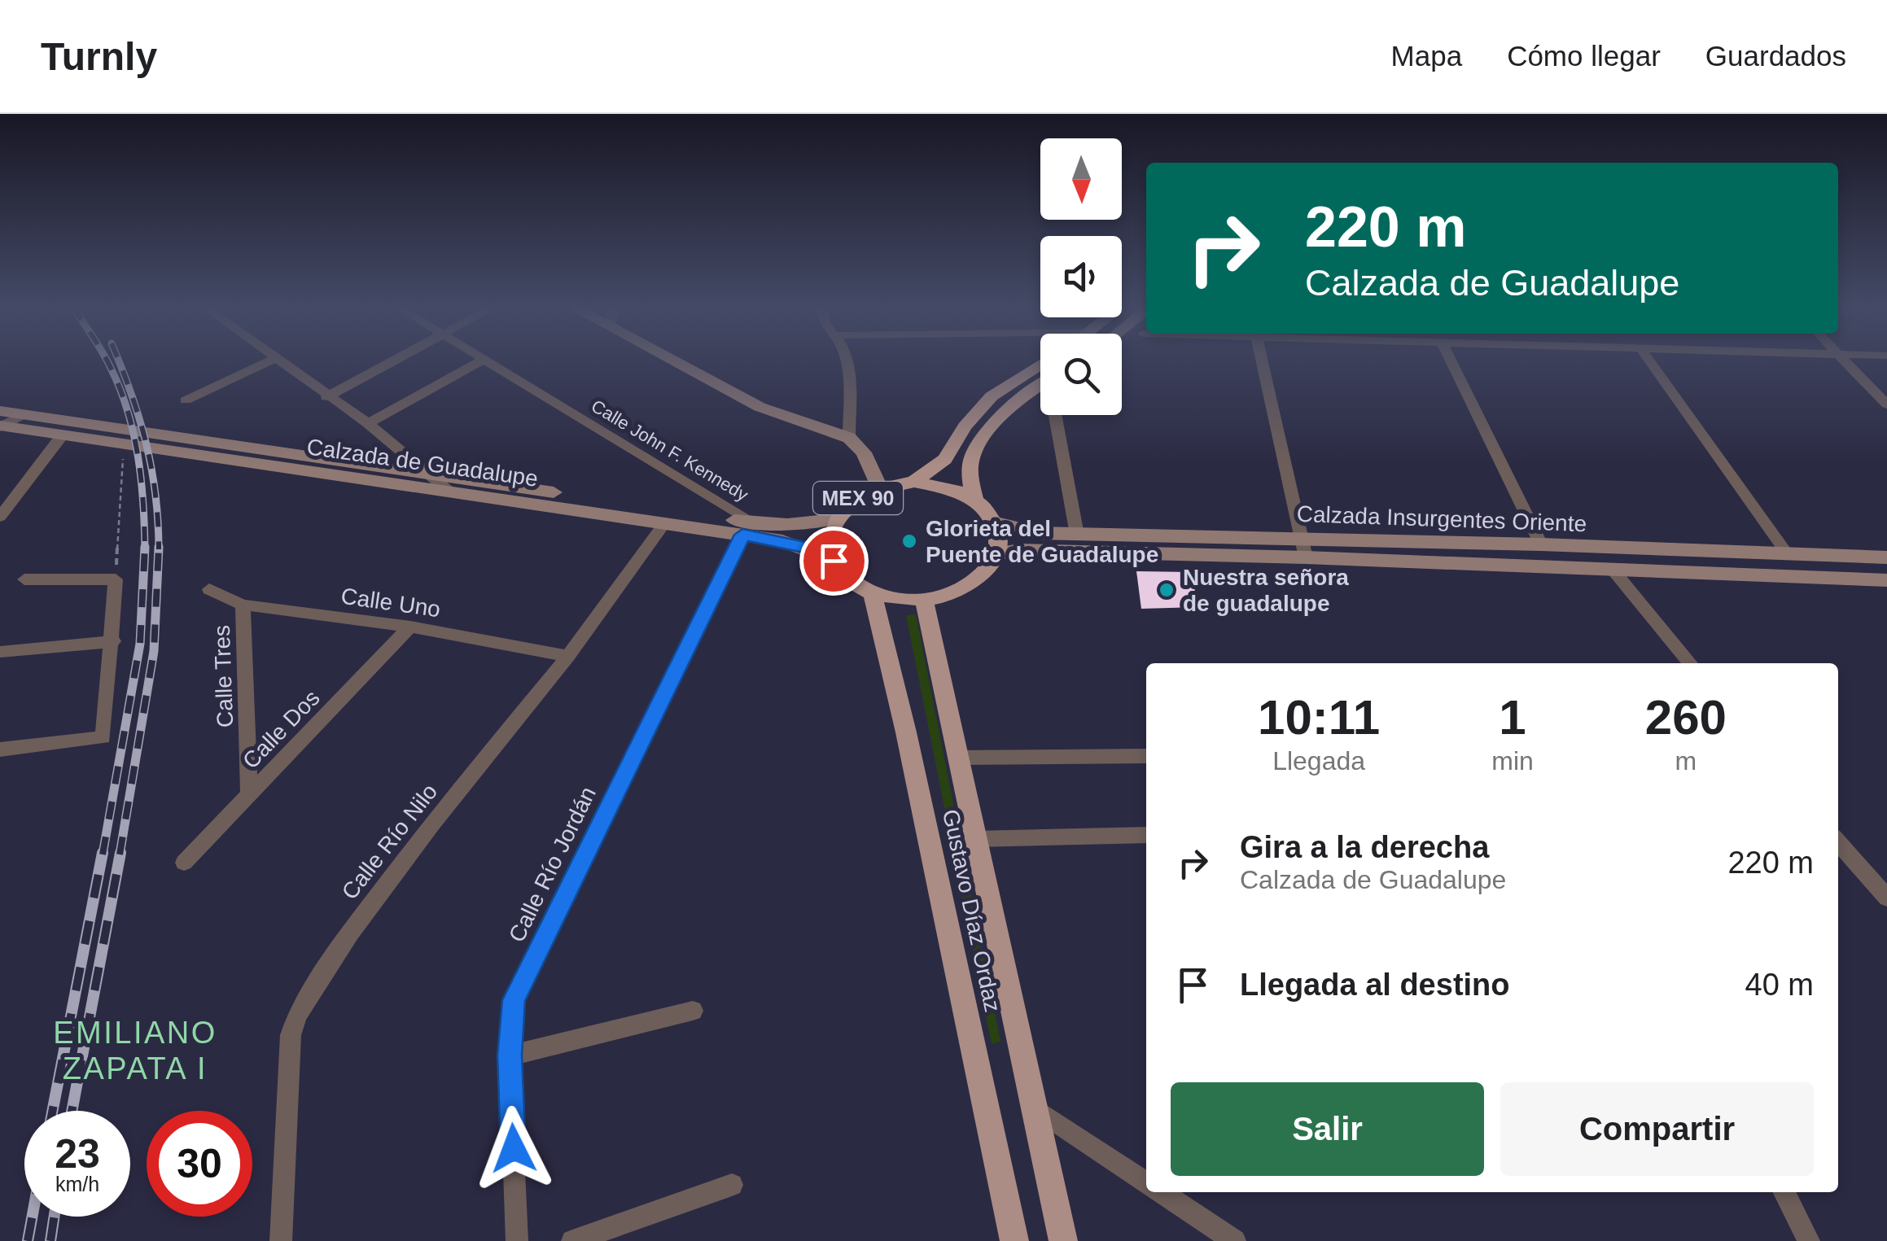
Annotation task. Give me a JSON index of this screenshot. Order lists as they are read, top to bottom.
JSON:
{
  "streets": {
    "main road": [
      "Calzada de Guadalupe",
      "MEX 90",
      "Calzada Insurgentes Oriente",
      "Gustavo Díaz Ordaz"
    ],
    "street": [
      "Calle John F. Kennedy",
      "Calle Uno",
      "Calle Tres",
      "Calle Dos",
      "Calle Río Nilo",
      "Calle Río Jordán"
    ]
  },
  "crossings": [
    ["Calle John F. Kennedy", "Calzada de Guadalupe"],
    ["Calle John F. Kennedy", "Calle Río Jordán"],
    ["Calzada de Guadalupe", "MEX 90"],
    ["Calzada de Guadalupe", "Calzada Insurgentes Oriente"],
    ["Calzada de Guadalupe", "Calle Río Nilo"],
    ["Calzada de Guadalupe", "Calle Río Jordán"],
    ["Calzada de Guadalupe", "Gustavo Díaz Ordaz"],
    ["MEX 90", "Calzada Insurgentes Oriente"],
    ["MEX 90", "Gustavo Díaz Ordaz"],
    ["Calzada Insurgentes Oriente", "Gustavo Díaz Ordaz"],
    ["Calle Uno", "Calle Tres"],
    ["Calle Uno", "Calle Dos"],
    ["Calle Uno", "Calle Río Nilo"],
    ["Calle Tres", "Calle Dos"]
  ],
  "districts": ["EMILIANO ZAPATA I"],
  "places": ["Glorieta del Puente de Guadalupe", "Nuestra señora de guadalupe"],
  "north": "bottom",
  "page": {
    "header": "Turnly",
    "nav": ["Mapa", "Cómo llegar", "Guardados"],
    "turn": ["220 m", "Calzada de Guadalupe"],
    "eta": [
      "10:11",
      "Llegada",
      "1",
      "min",
      "260",
      "m"
    ],
    "list": [
      {
        "name": "Gira a la derecha",
        "note": "Calzada de Guadalupe",
        "value": "220 m"
      },
      {
        "name": "Llegada al destino",
        "value": "40 m"
      }
    ],
    "buttons": ["Salir", "Compartir"],
    "speed": "23 km/h",
    "limit": "30"
  }
}
